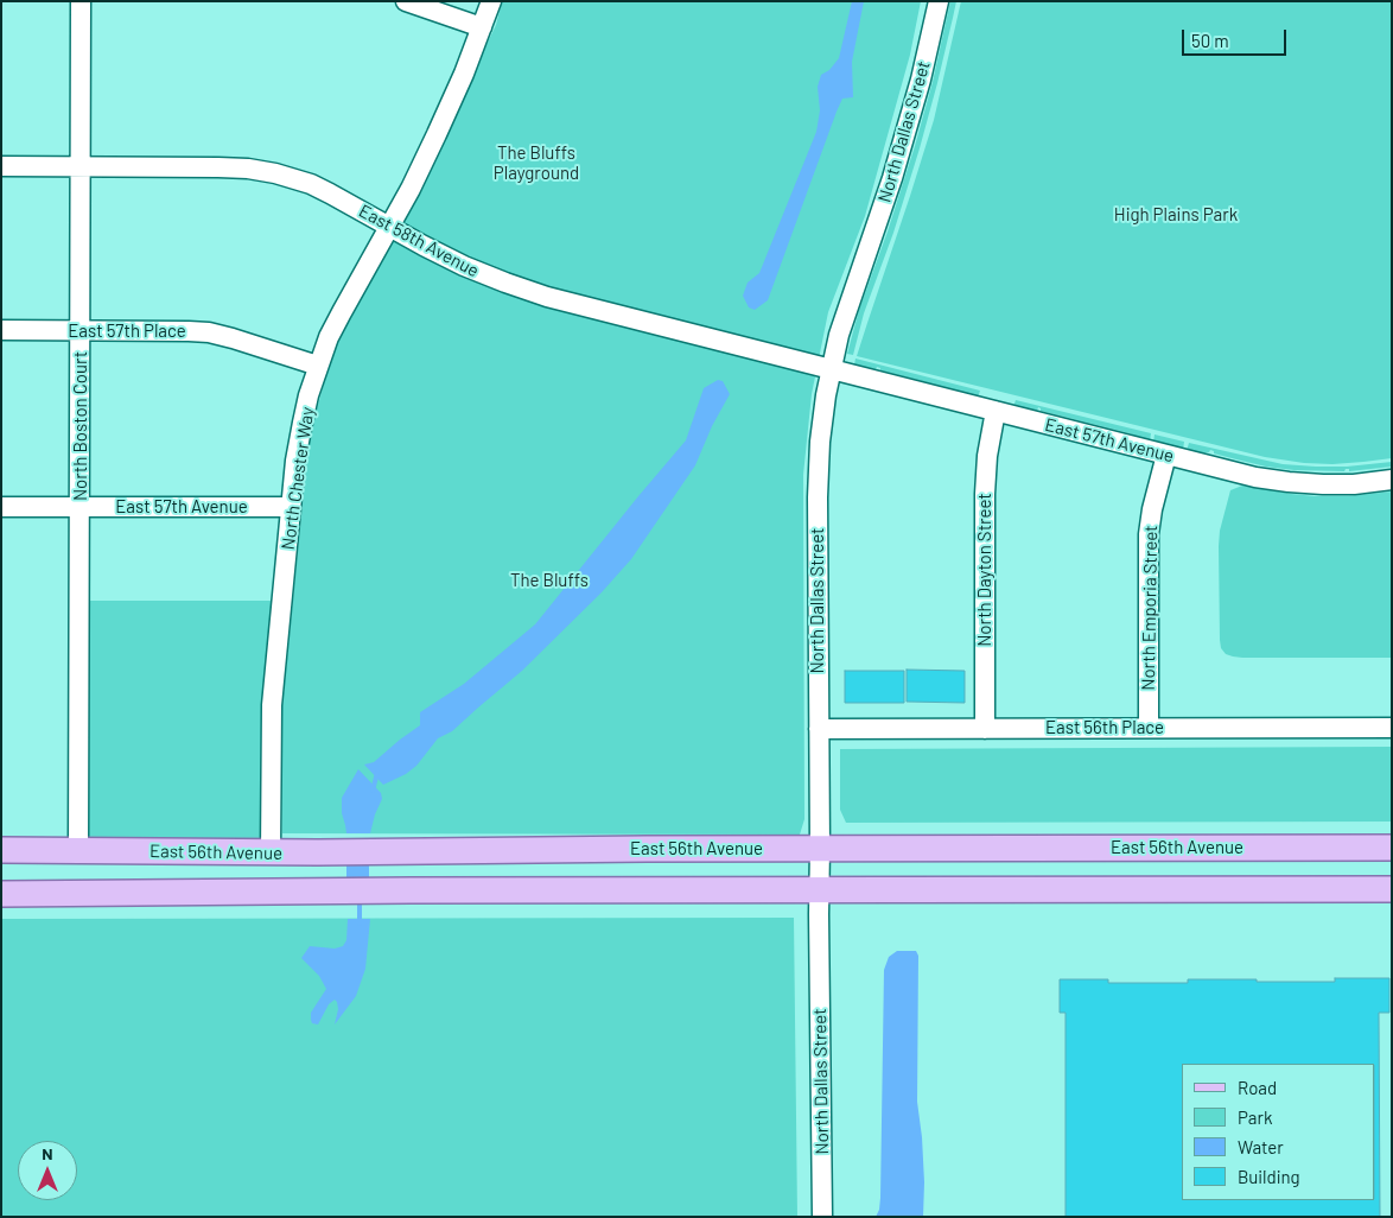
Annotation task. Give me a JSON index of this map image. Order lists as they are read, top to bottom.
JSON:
{
  "streets": {
    "main road": ["East 56th Avenue"],
    "street": [
      "North Dallas Street",
      "East 58th Avenue",
      "East 57th Place",
      "North Boston Court",
      "East 57th Avenue",
      "North Chester Way",
      "North Dayton Street",
      "North Emporia Street",
      "East 56th Place"
    ]
  },
  "crossings": [
    ["North Dallas Street", "East 58th Avenue"],
    ["North Dallas Street", "East 57th Avenue"],
    ["North Dallas Street", "East 56th Place"],
    ["North Dallas Street", "East 56th Avenue"],
    ["East 58th Avenue", "North Boston Court"],
    ["East 58th Avenue", "East 57th Avenue"],
    ["East 58th Avenue", "North Chester Way"],
    ["East 57th Place", "North Boston Court"],
    ["East 57th Place", "North Chester Way"],
    ["North Boston Court", "East 57th Avenue"],
    ["North Boston Court", "East 56th Avenue"],
    ["East 57th Avenue", "North Chester Way"],
    ["East 57th Avenue", "North Dayton Street"],
    ["East 57th Avenue", "North Emporia Street"],
    ["North Chester Way", "East 56th Avenue"],
    ["North Dayton Street", "East 56th Place"],
    ["North Emporia Street", "East 56th Place"]
  ],
  "parks": ["The Bluffs Playground", "High Plains Park", "The Bluffs"],
  "legend": [
    "Road",
    "Park",
    "Water",
    "Building"
  ],
  "scale_bar": "50 m",
  "north": "top"
}
